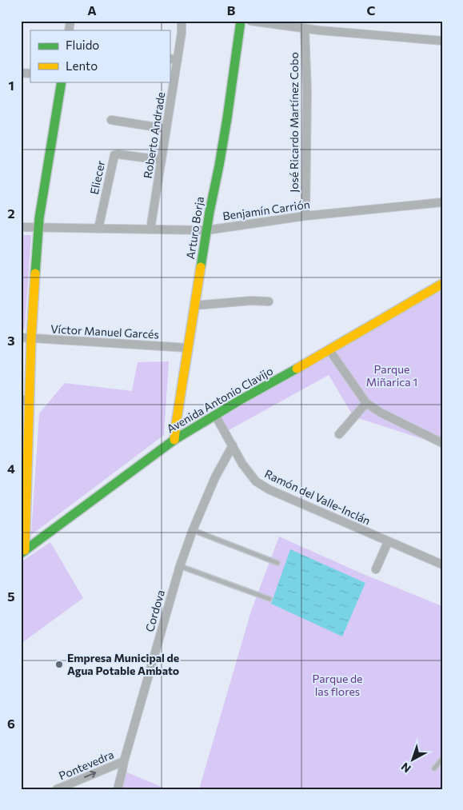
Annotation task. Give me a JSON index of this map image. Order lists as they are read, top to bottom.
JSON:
{
  "streets": {
    "street": [
      "José Ricardo Martínez Cobo",
      "Roberto Andrade",
      "Eliecer",
      "Benjamín Carrión",
      "Arturo Borja",
      "Víctor Manuel Garcés",
      "Avenida Antonio Clavijo",
      "Ramón del Valle-Inclán",
      "Cordova",
      "Pontevedra"
    ]
  },
  "crossings": [
    ["José Ricardo Martínez Cobo", "Benjamín Carrión"],
    ["Roberto Andrade", "Eliecer"],
    ["Roberto Andrade", "Benjamín Carrión"],
    ["Eliecer", "Benjamín Carrión"],
    ["Benjamín Carrión", "Arturo Borja"],
    ["Arturo Borja", "Víctor Manuel Garcés"],
    ["Arturo Borja", "Avenida Antonio Clavijo"],
    ["Avenida Antonio Clavijo", "Ramón del Valle-Inclán"],
    ["Ramón del Valle-Inclán", "Cordova"],
    ["Cordova", "Pontevedra"]
  ],
  "one_way": ["Pontevedra"],
  "parks": ["Parque Miñarica 1", "Parque de las flores"],
  "places": ["Empresa Municipal de Agua Potable Ambato"],
  "legend": ["Fluido", "Lento"],
  "north": "bottom left",
  "grid": {
    "columns": ["A", "B", "C"],
    "rows": [
      "1",
      "2",
      "3",
      "4",
      "5",
      "6"
    ]
  }
}
